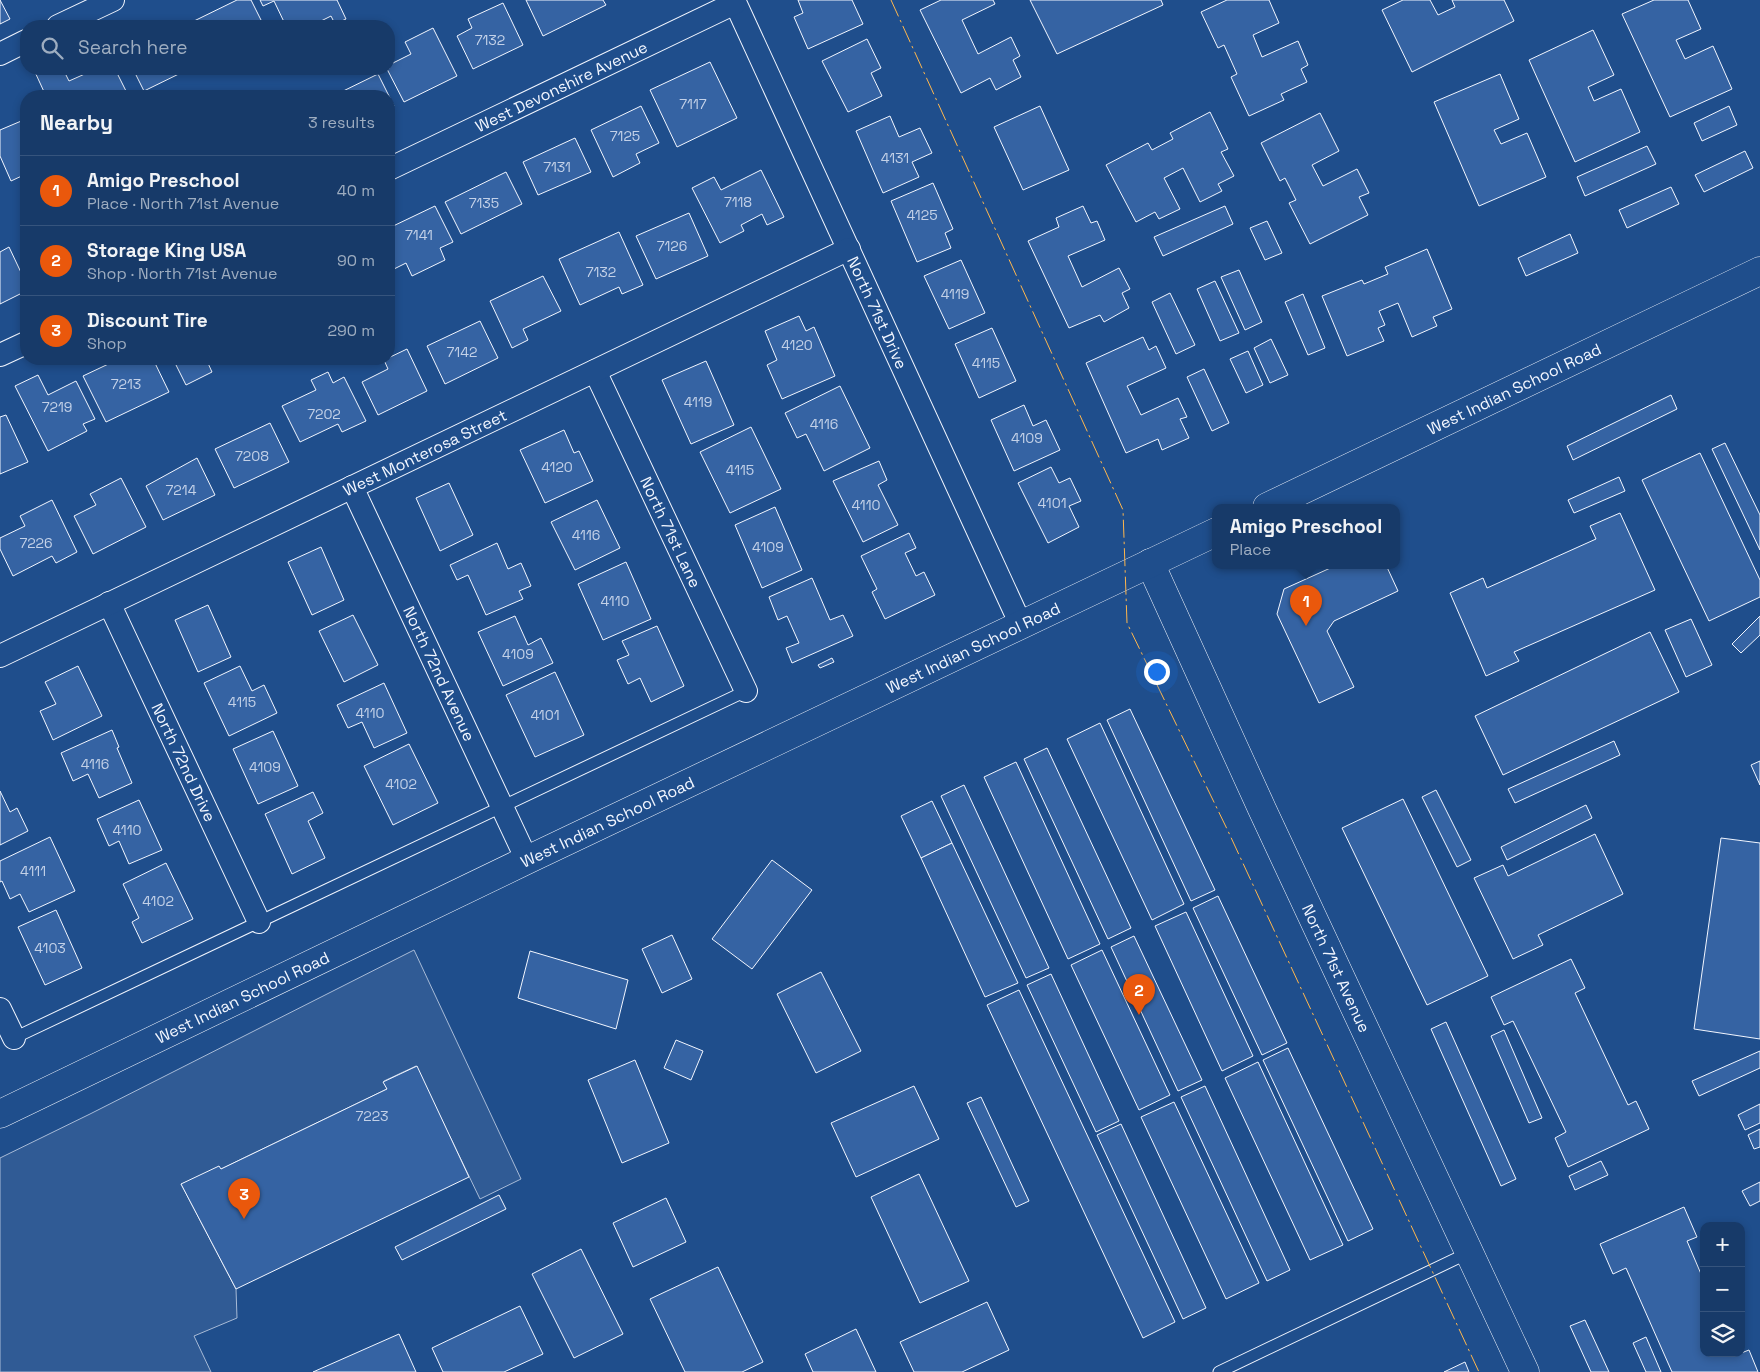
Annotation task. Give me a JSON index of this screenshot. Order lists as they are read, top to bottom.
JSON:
{
  "streets": {
    "main road": ["West Indian School Road", "North 71st Avenue"],
    "street": [
      "West Devonshire Avenue",
      "North 71st Drive",
      "West Monterosa Street",
      "North 71st Lane",
      "North 72nd Avenue",
      "North 72nd Drive"
    ]
  },
  "crossings": [
    ["West Devonshire Avenue", "North 71st Drive"],
    ["North 71st Drive", "West Indian School Road"],
    ["North 71st Drive", "West Monterosa Street"],
    ["West Indian School Road", "North 72nd Avenue"],
    ["West Indian School Road", "North 71st Avenue"],
    ["West Monterosa Street", "North 71st Lane"],
    ["West Monterosa Street", "North 72nd Avenue"],
    ["West Monterosa Street", "North 72nd Drive"]
  ],
  "house_numbers": [
    "7132",
    "7117",
    "7125",
    "4131",
    "7131",
    "7118",
    "7135",
    "4125",
    "7141",
    "7126",
    "7132",
    "4119",
    "4120",
    "7142",
    "4115",
    "7213",
    "4119",
    "7219",
    "7202",
    "4116",
    "4109",
    "7208",
    "4120",
    "4115",
    "7214",
    "4101",
    "4110",
    "4116",
    "7226",
    "4109",
    "4110",
    "4109",
    "4115",
    "4110",
    "4101",
    "4116",
    "4109",
    "4102",
    "4110",
    "4111",
    "4102",
    "4103",
    "7223"
  ],
  "page": {
    "search": "Search here",
    "heading": ["Nearby", "3 results"],
    "list": [
      {
        "mark": "1",
        "name": "Amigo Preschool",
        "note": "Place · North 71st Avenue",
        "value": "40 m"
      },
      {
        "mark": "2",
        "name": "Storage King USA",
        "note": "Shop · North 71st Avenue",
        "value": "90 m"
      },
      {
        "mark": "3",
        "name": "Discount Tire",
        "note": "Shop",
        "value": "290 m"
      }
    ],
    "popup": ["Amigo Preschool", "Place"],
    "pins": ["1", "2", "3"],
    "map_buttons": ["+", "−"]
  }
}
